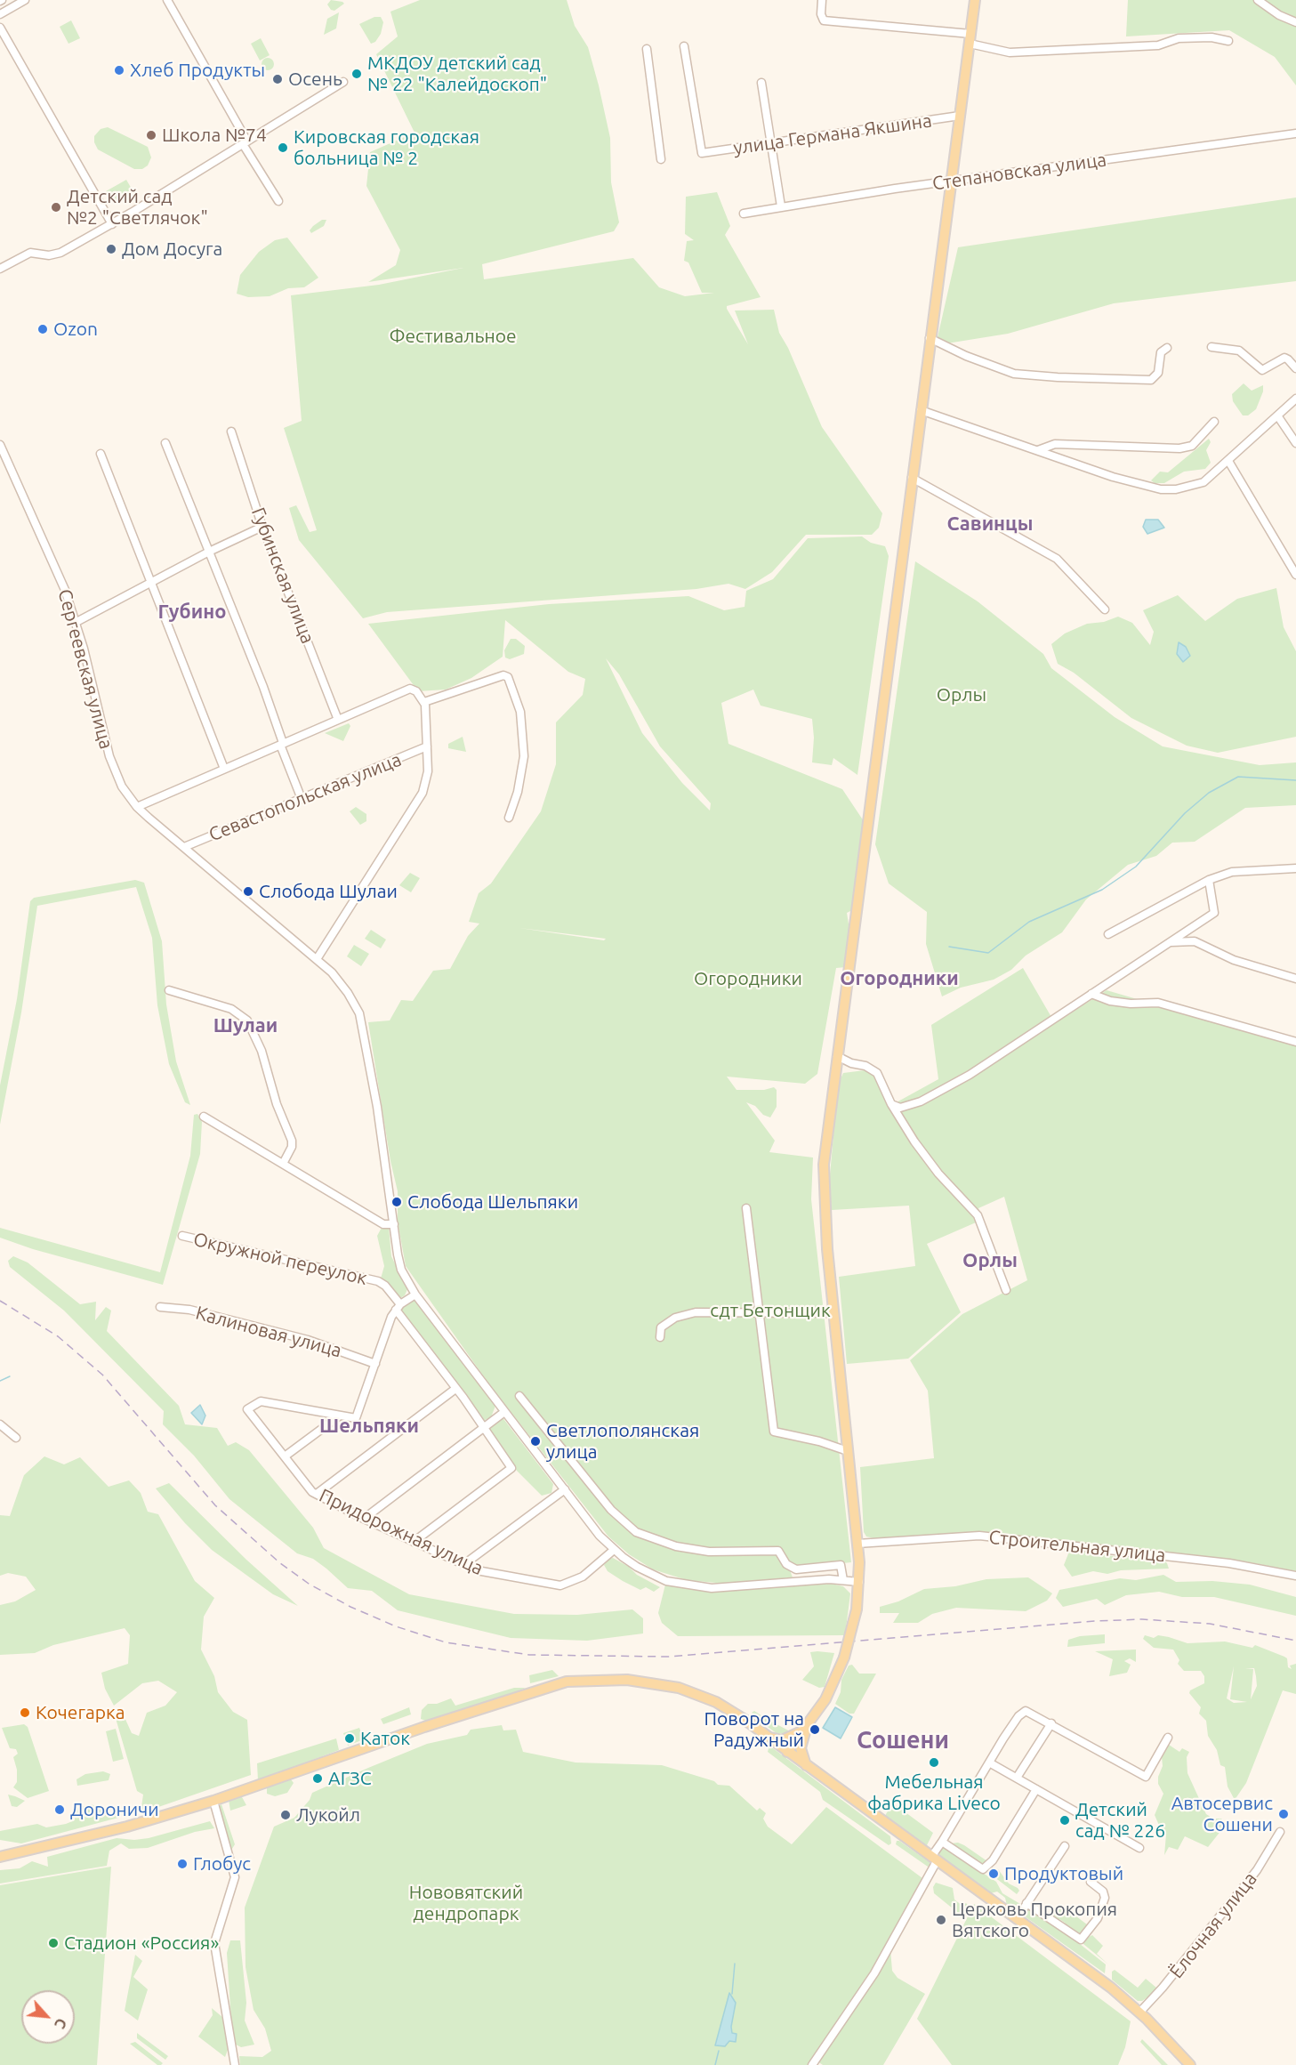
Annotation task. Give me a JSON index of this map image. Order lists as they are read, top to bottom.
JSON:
{
  "streets": {
    "street": [
      "улица Германа Якшина",
      "Степановская улица",
      "Губинская улица",
      "Сергеевская улица",
      "Севастопольская улица",
      "Окружной переулок",
      "Калиновая улица",
      "Придорожная улица",
      "Строительная улица",
      "Ёлочная улица"
    ]
  },
  "crossings": [
    ["Сергеевская улица", "Севастопольская улица"],
    ["Сергеевская улица", "Придорожная улица"],
    ["Окружной переулок", "Придорожная улица"]
  ],
  "districts": [
    "Савинцы",
    "Губино",
    "Огородники",
    "Шулаи",
    "Орлы",
    "Шельпяки",
    "Сошени"
  ],
  "parks": [
    "Фестивальное",
    "Орлы",
    "Огородники",
    "сдт Бетонщик",
    "Нововятский дендропарк"
  ],
  "places": [
    "Хлеб Продукты",
    "МКДОУ детский сад № 22 \"Калейдоскоп\"",
    "Осень",
    "Школа №74",
    "Кировская городская больница № 2",
    "Детский сад №2 \"Светлячок\"",
    "Дом Досуга",
    "Ozon",
    "Слобода Шулаи",
    "Слобода Шельпяки",
    "Светлополянская улица",
    "Кочегарка",
    "Поворот на Радужный",
    "Каток",
    "Мебельная фабрика Liveco",
    "АГЗС",
    "Дороничи",
    "Автосервис Сошени",
    "Лукойл",
    "Детский сад № 226",
    "Глобус",
    "Продуктовый",
    "Церковь Прокопия Вятского",
    "Стадион «Россия»"
  ],
  "north": "bottom right"
}
